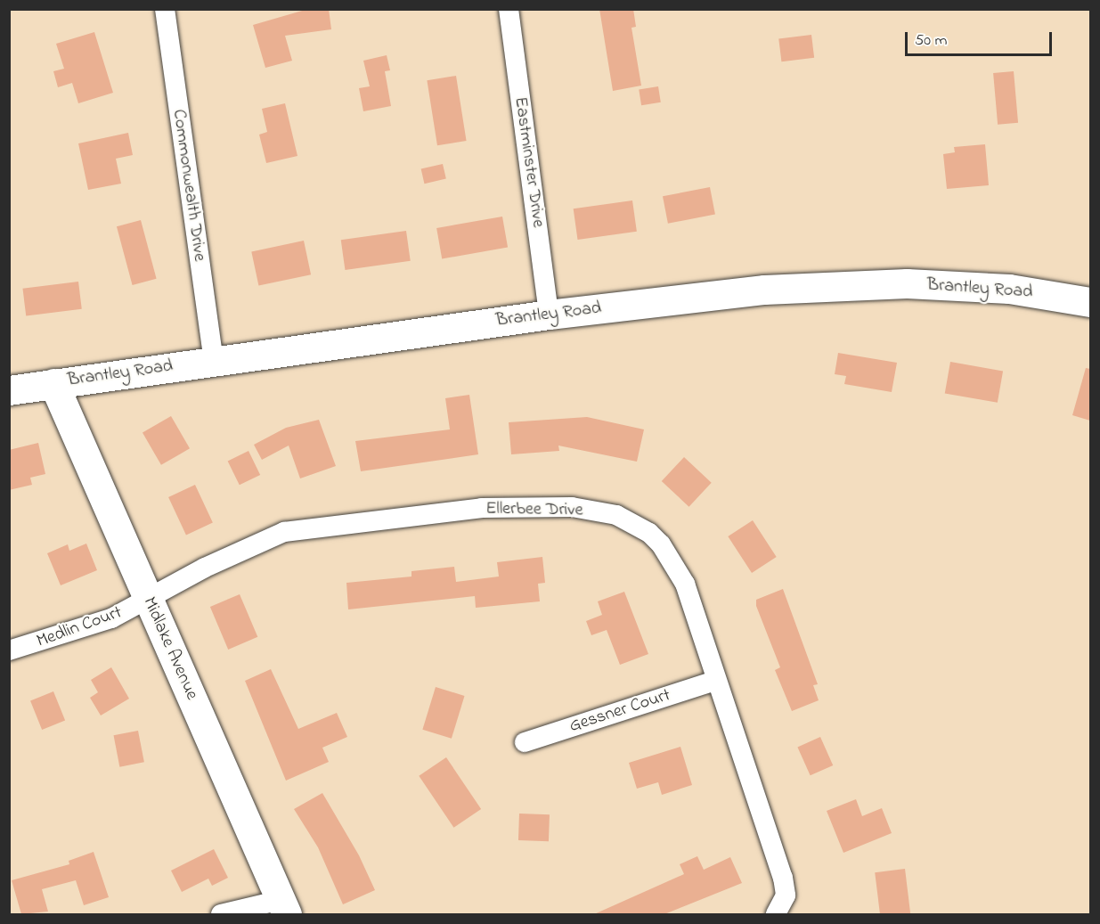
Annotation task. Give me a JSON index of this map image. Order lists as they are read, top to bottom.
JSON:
{
  "streets": {
    "street": [
      "Eastminster Drive",
      "Commonwealth Drive",
      "Brantley Road",
      "Ellerbee Drive",
      "Medlin Court",
      "Midlake Avenue",
      "Gessner Court"
    ]
  },
  "crossings": [
    ["Eastminster Drive", "Brantley Road"],
    ["Commonwealth Drive", "Brantley Road"],
    ["Brantley Road", "Midlake Avenue"],
    ["Ellerbee Drive", "Medlin Court"],
    ["Ellerbee Drive", "Midlake Avenue"],
    ["Ellerbee Drive", "Gessner Court"],
    ["Medlin Court", "Midlake Avenue"]
  ],
  "scale_bar": "50 m"
}
